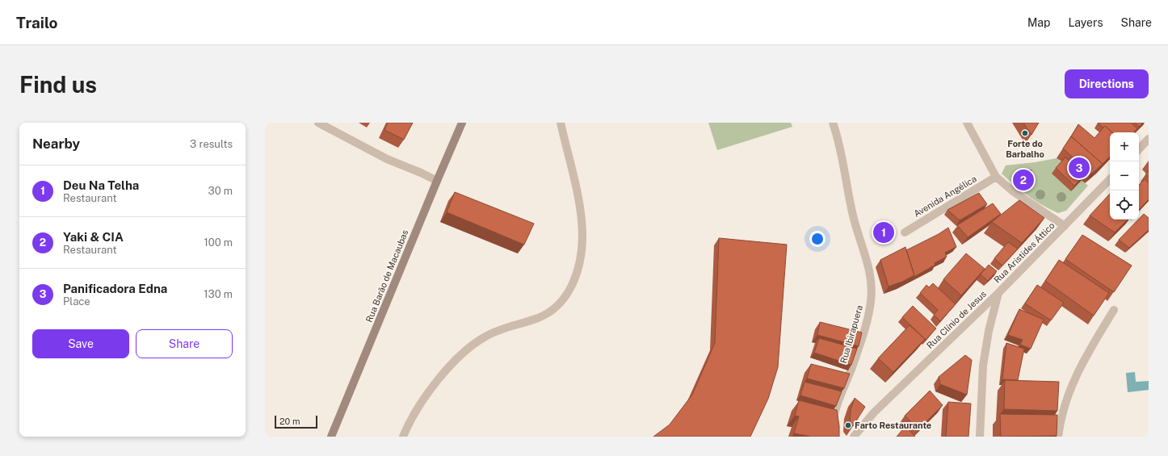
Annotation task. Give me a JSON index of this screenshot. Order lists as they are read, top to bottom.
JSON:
{
  "streets": {
    "street": [
      "Avenida Angélica",
      "Rua Aristides Áttico",
      "Rua Barão de Macaubas",
      "Rua Clínio de Jesus",
      "Rua Ibirapuera"
    ]
  },
  "crossings": [
    ["Avenida Angélica", "Rua Aristides Áttico"],
    ["Rua Aristides Áttico", "Rua Clínio de Jesus"]
  ],
  "places": ["Forte do Barbalho", "Farto Restaurante"],
  "scale_bar": "20 m",
  "page": {
    "header": "Trailo",
    "nav": ["Map", "Layers", "Share"],
    "buttons": [
      "Directions",
      ["Save", "Share"]
    ],
    "title": "Find us",
    "heading": ["Nearby", "3 results"],
    "map_buttons": ["+", "−"],
    "pins": ["3", "2", "1"],
    "list": [
      {
        "mark": "1",
        "name": "Deu Na Telha",
        "note": "Restaurant",
        "value": "30 m"
      },
      {
        "mark": "2",
        "name": "Yaki & CIA",
        "note": "Restaurant",
        "value": "100 m"
      },
      {
        "mark": "3",
        "name": "Panificadora Edna",
        "note": "Place",
        "value": "130 m"
      }
    ],
    "scale": "20 m"
  }
}
